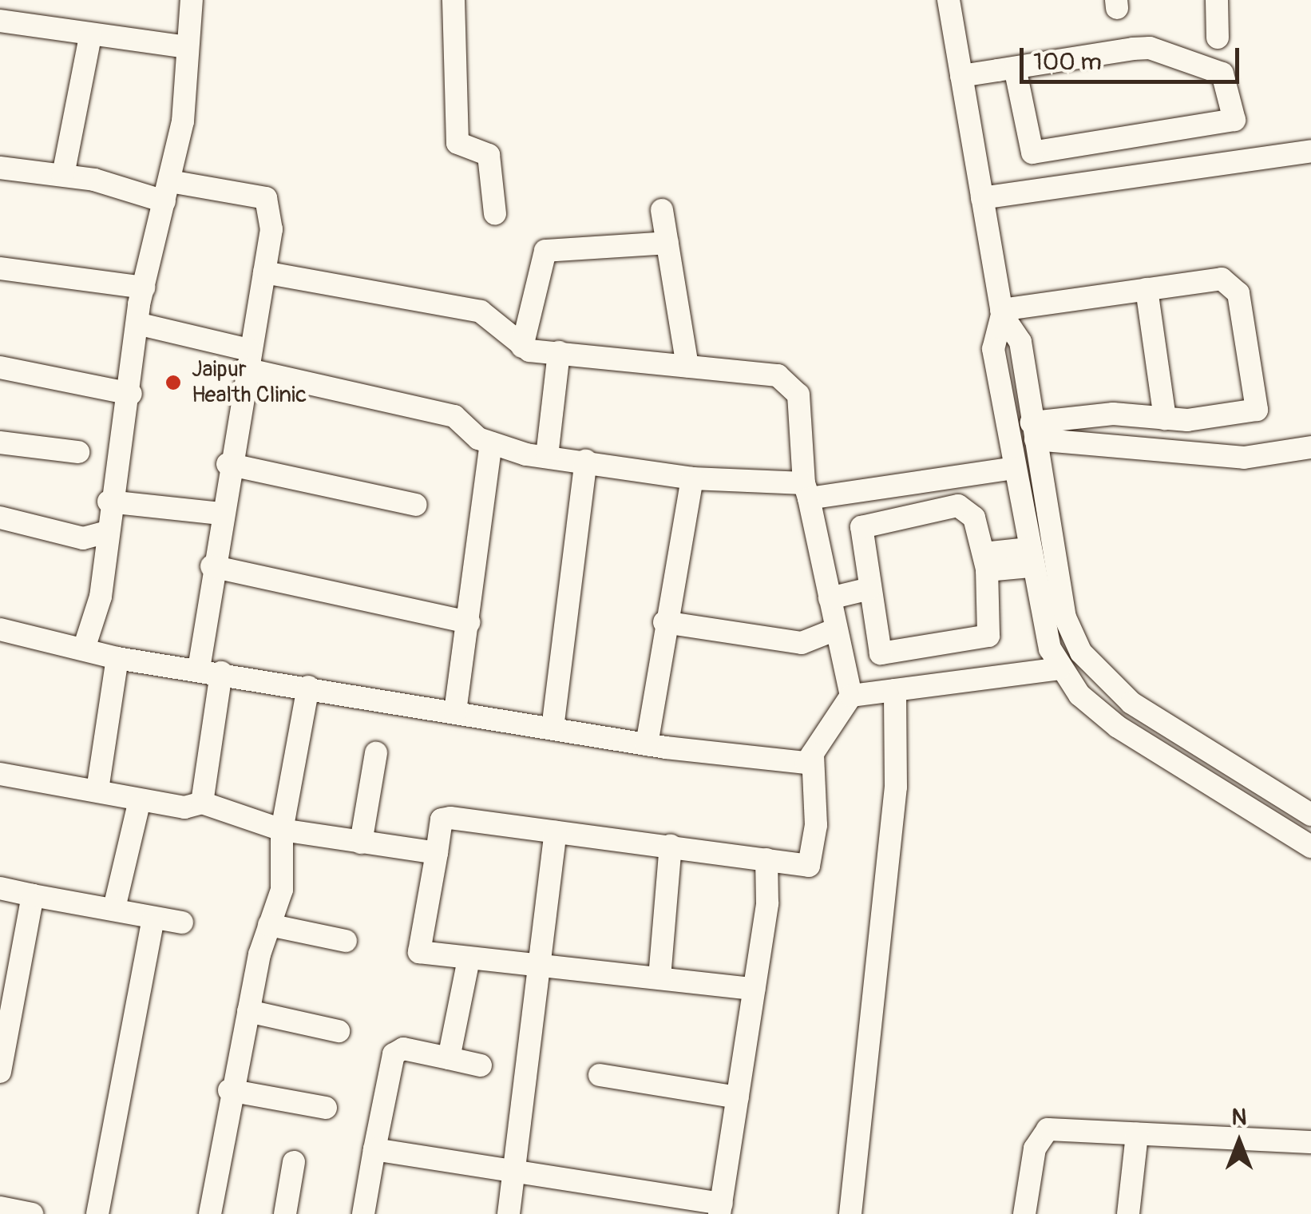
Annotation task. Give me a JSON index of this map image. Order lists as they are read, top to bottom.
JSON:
{
  "places": ["Jaipur Health Clinic"],
  "scale_bar": "100 m",
  "north": "top"
}
